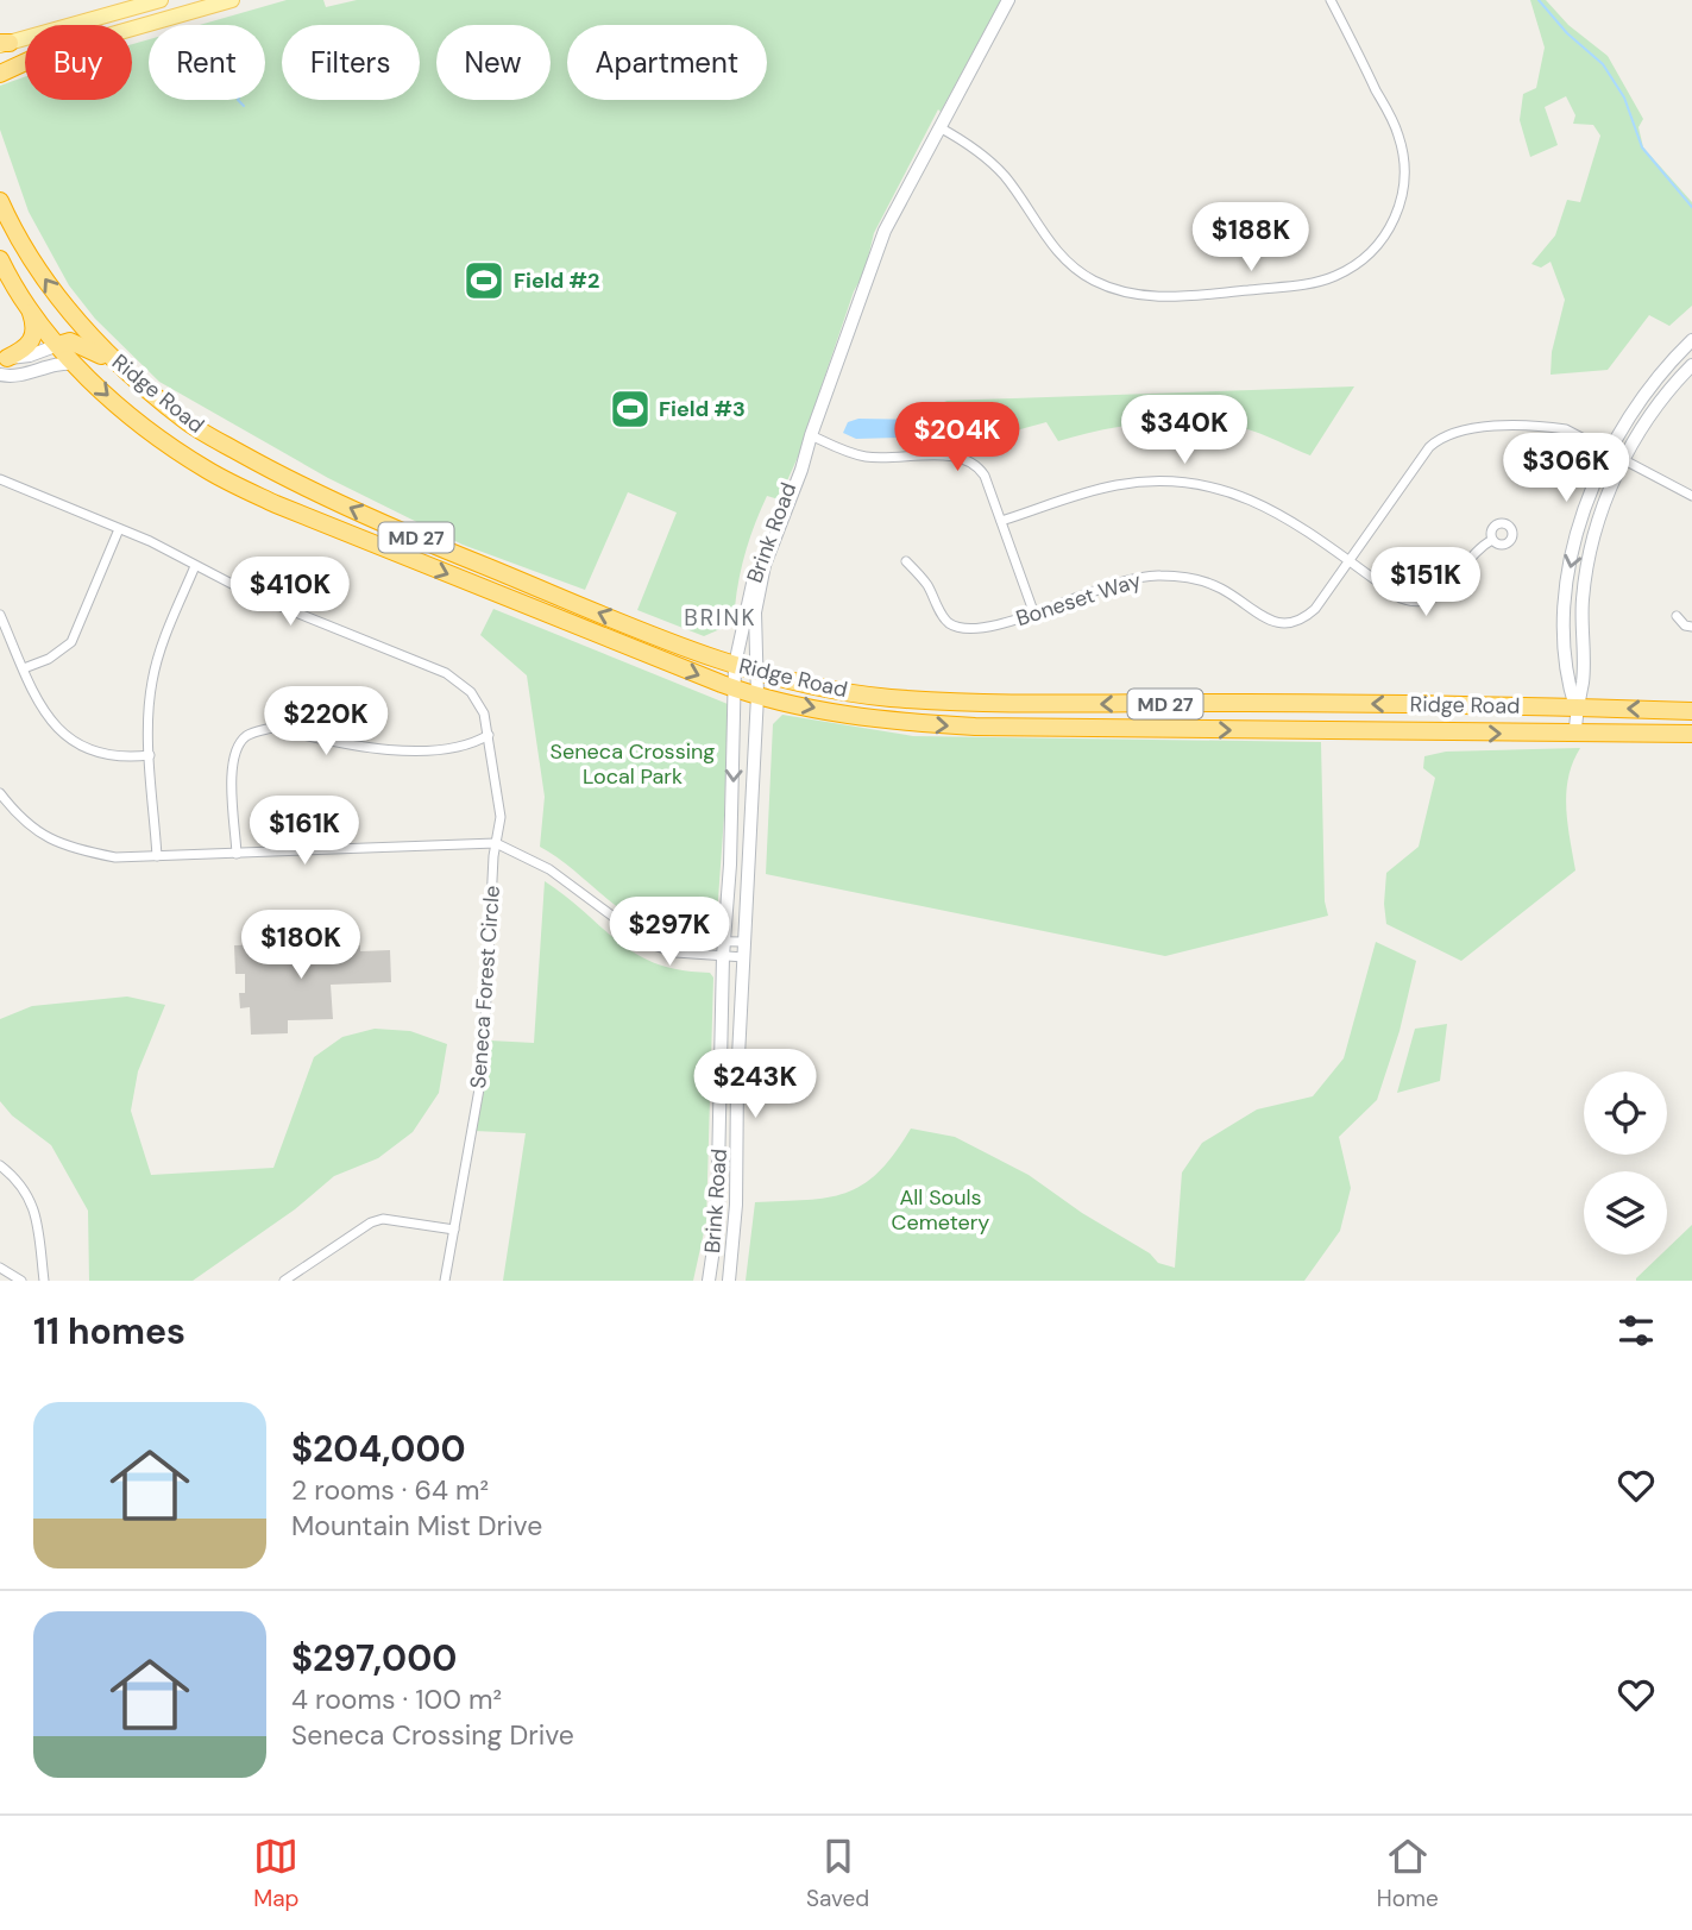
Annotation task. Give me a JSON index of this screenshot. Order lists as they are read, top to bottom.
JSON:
{
  "streets": {
    "highway": ["Ridge Road", "MD 27"],
    "main road": ["Brink Road"],
    "street": ["Boneset Way", "Seneca Forest Circle"]
  },
  "crossings": [
    ["Ridge Road", "Brink Road"]
  ],
  "districts": ["BRINK"],
  "parks": ["Seneca Crossing Local Park", "All Souls Cemetery"],
  "places": {
    "sports": ["Field #2", "Field #3"]
  },
  "page": {
    "chip": [
      "Buy",
      "Rent",
      "Filters",
      "New",
      "Apartment"
    ],
    "price": [
      "$188K",
      "$340K",
      "$204K",
      "$306K",
      "$151K",
      "$410K",
      "$220K",
      "$161K",
      "$297K",
      "$180K",
      "$243K"
    ],
    "heading": "11 homes",
    "list": [
      {
        "name": "$204,000",
        "note": "2 rooms · 64 m² · Mountain Mist Drive"
      },
      {
        "name": "$297,000",
        "note": "4 rooms · 100 m² · Seneca Crossing Drive"
      }
    ],
    "tabs": ["Map", "Saved", "Home"]
  }
}
